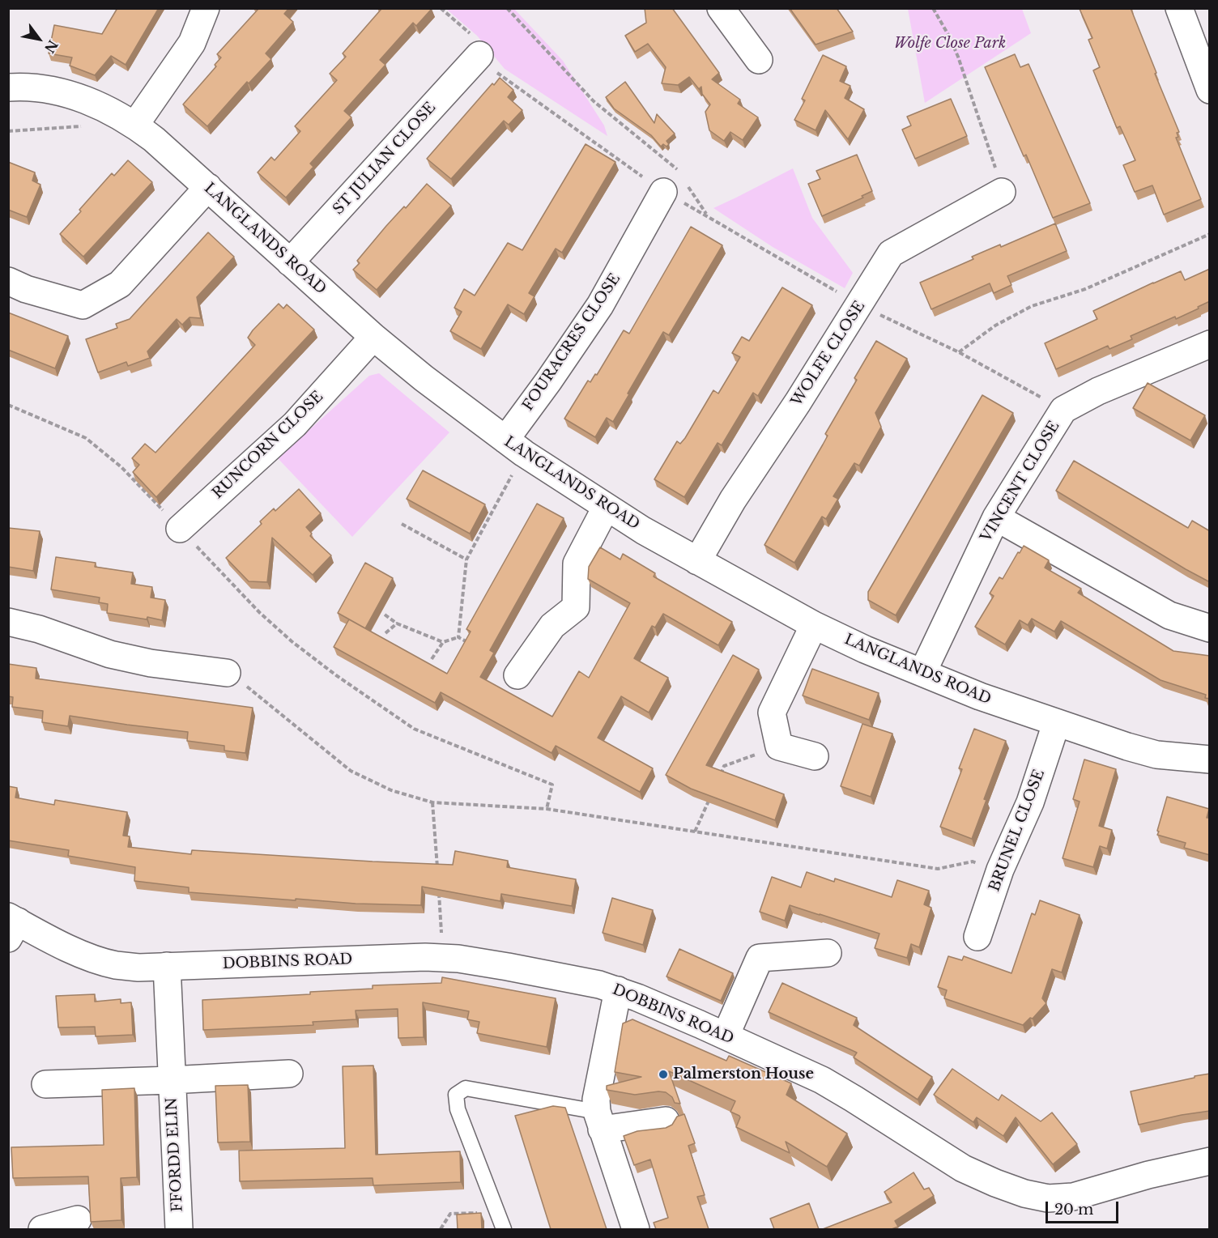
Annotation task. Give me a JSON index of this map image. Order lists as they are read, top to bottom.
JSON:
{
  "streets": {
    "street": [
      "ST JULIAN CLOSE",
      "LANGLANDS ROAD",
      "FOURACRES CLOSE",
      "WOLFE CLOSE",
      "RUNCORN CLOSE",
      "VINCENT CLOSE",
      "BRUNEL CLOSE",
      "DOBBINS ROAD",
      "FFORDD ELIN"
    ]
  },
  "crossings": [
    ["ST JULIAN CLOSE", "LANGLANDS ROAD"],
    ["LANGLANDS ROAD", "FOURACRES CLOSE"],
    ["LANGLANDS ROAD", "WOLFE CLOSE"],
    ["LANGLANDS ROAD", "RUNCORN CLOSE"],
    ["LANGLANDS ROAD", "VINCENT CLOSE"],
    ["LANGLANDS ROAD", "BRUNEL CLOSE"],
    ["DOBBINS ROAD", "FFORDD ELIN"]
  ],
  "parks": ["Wolfe Close Park"],
  "places": ["Palmerston House"],
  "scale_bar": "20 m",
  "north": "bottom right"
}
